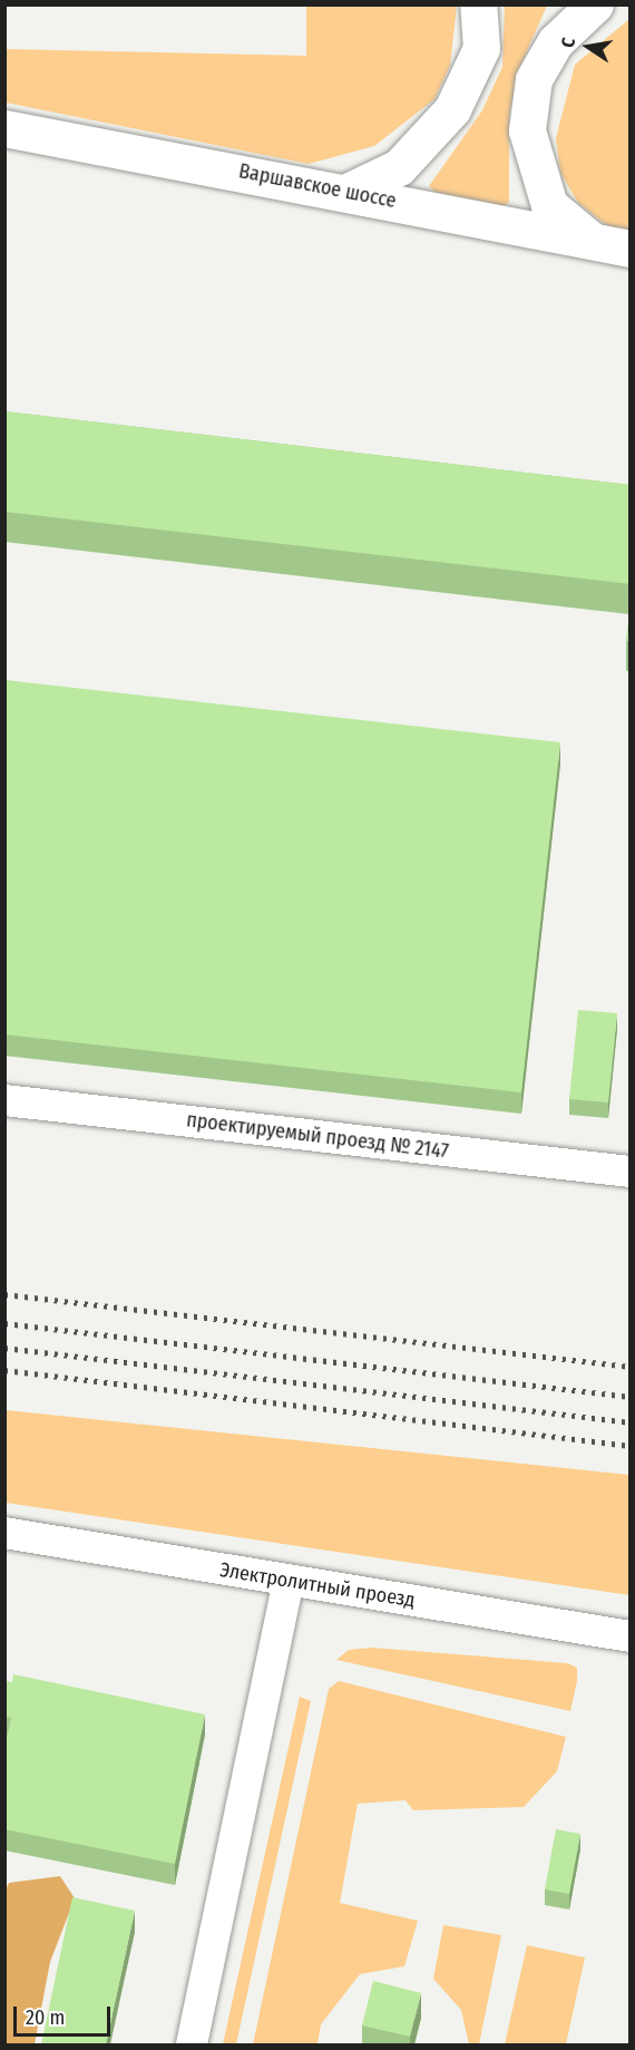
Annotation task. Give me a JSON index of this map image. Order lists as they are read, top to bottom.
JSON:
{
  "streets": {
    "main road": ["Варшавское шоссе"],
    "street": ["проектируемый проезд № 2147", "Электролитный проезд"]
  },
  "scale_bar": "20 m",
  "north": "left"
}
